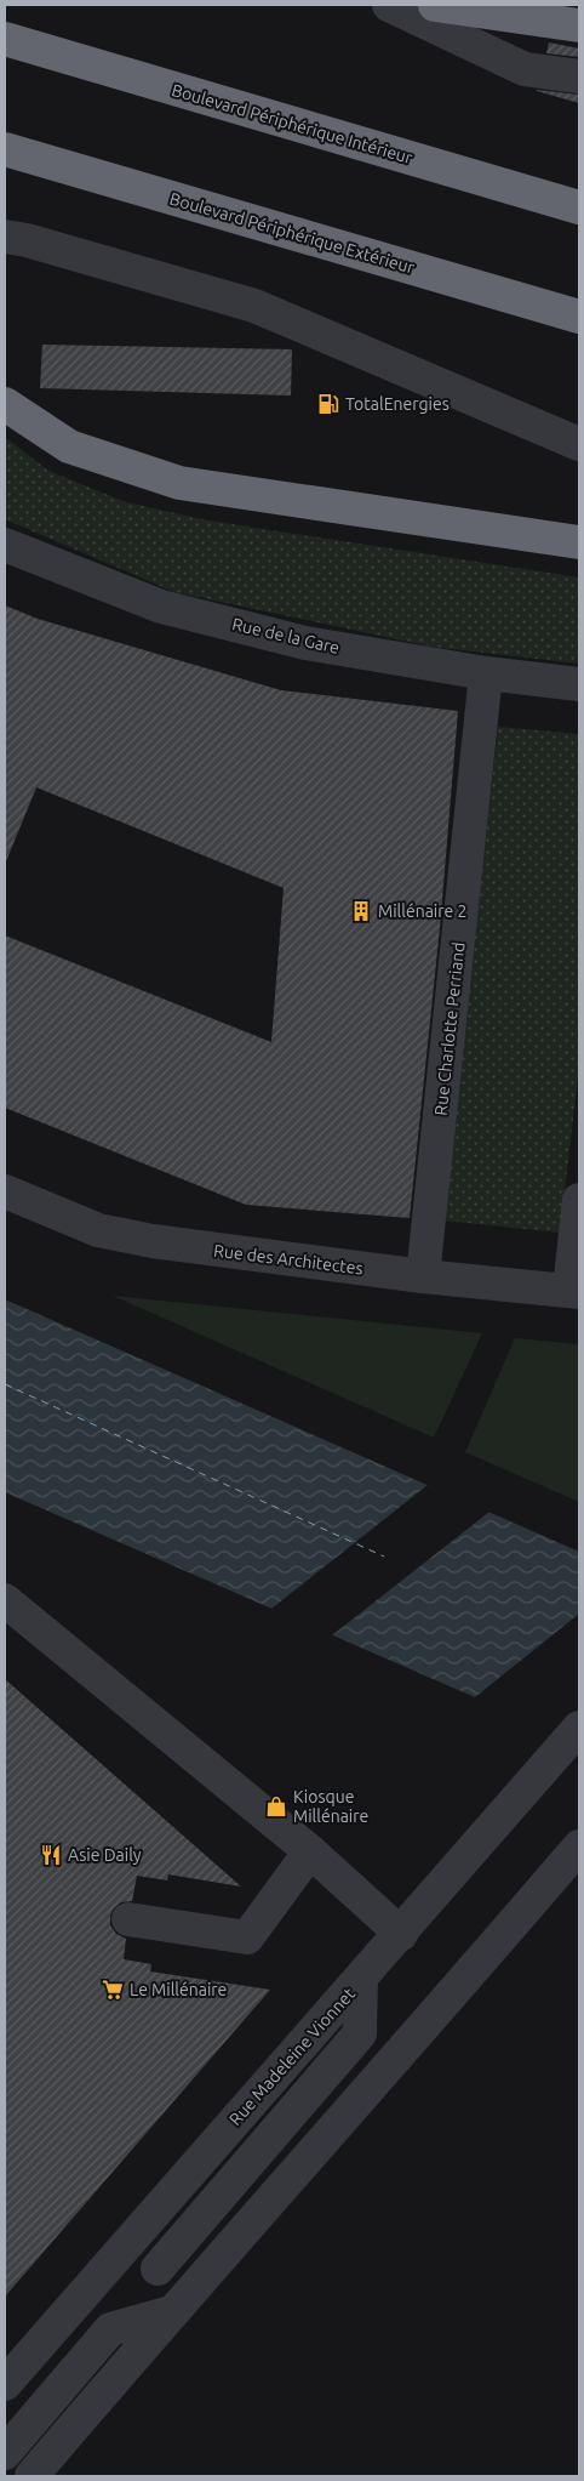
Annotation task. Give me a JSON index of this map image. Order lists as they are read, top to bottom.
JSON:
{
  "streets": {
    "highway": ["Boulevard Périphérique Intérieur", "Boulevard Périphérique Extérieur"],
    "street": [
      "Rue de la Gare",
      "Rue Charlotte Perriand",
      "Rue des Architectes",
      "Rue Madeleine Vionnet"
    ]
  },
  "crossings": [
    ["Rue de la Gare", "Rue Charlotte Perriand"],
    ["Rue Charlotte Perriand", "Rue des Architectes"]
  ],
  "places": {
    "fuel station": ["TotalEnergies"],
    "building": ["Millénaire 2"],
    "shop": ["Kiosque Millénaire"],
    "restaurant": ["Asie Daily"],
    "supermarket": ["Le Millénaire"]
  }
}
